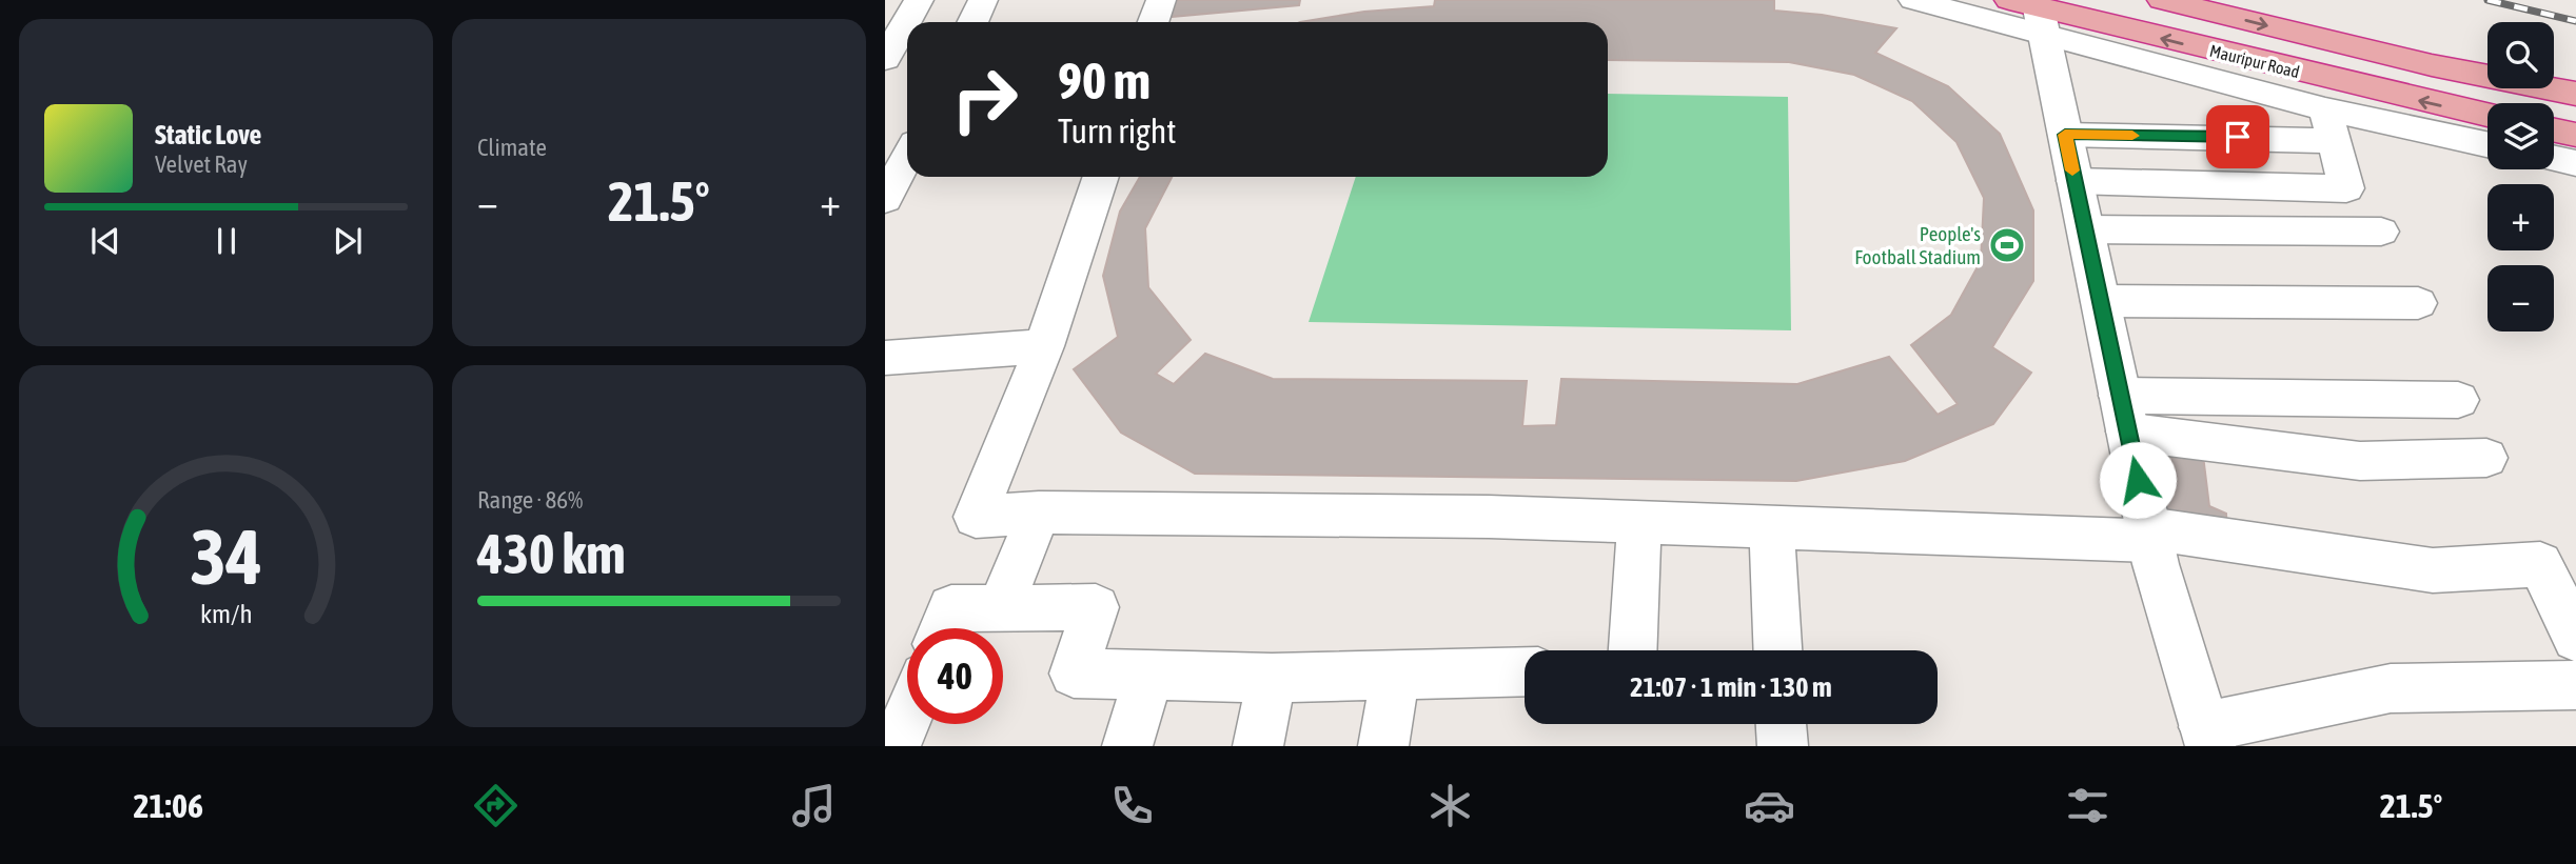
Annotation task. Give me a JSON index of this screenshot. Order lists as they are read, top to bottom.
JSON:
{
  "streets": {
    "highway": ["Mauripur Road"]
  },
  "places": {
    "sports": ["People's Football Stadium"]
  },
  "page": {
    "tile": [
      "Climate",
      ["Range · 86%", "430 km"]
    ],
    "map_buttons": ["+", "−"],
    "turn": ["90 m", "Turn right"],
    "song": ["Static Love", "Velvet Ray"],
    "heat": ["−", "21.5°", "+"],
    "limit": "40",
    "trip": "21:07 · 1 min · 130 m",
    "tabs": ["21:06", "21.5°"],
    "gauge": ["34", "km/h"]
  }
}
